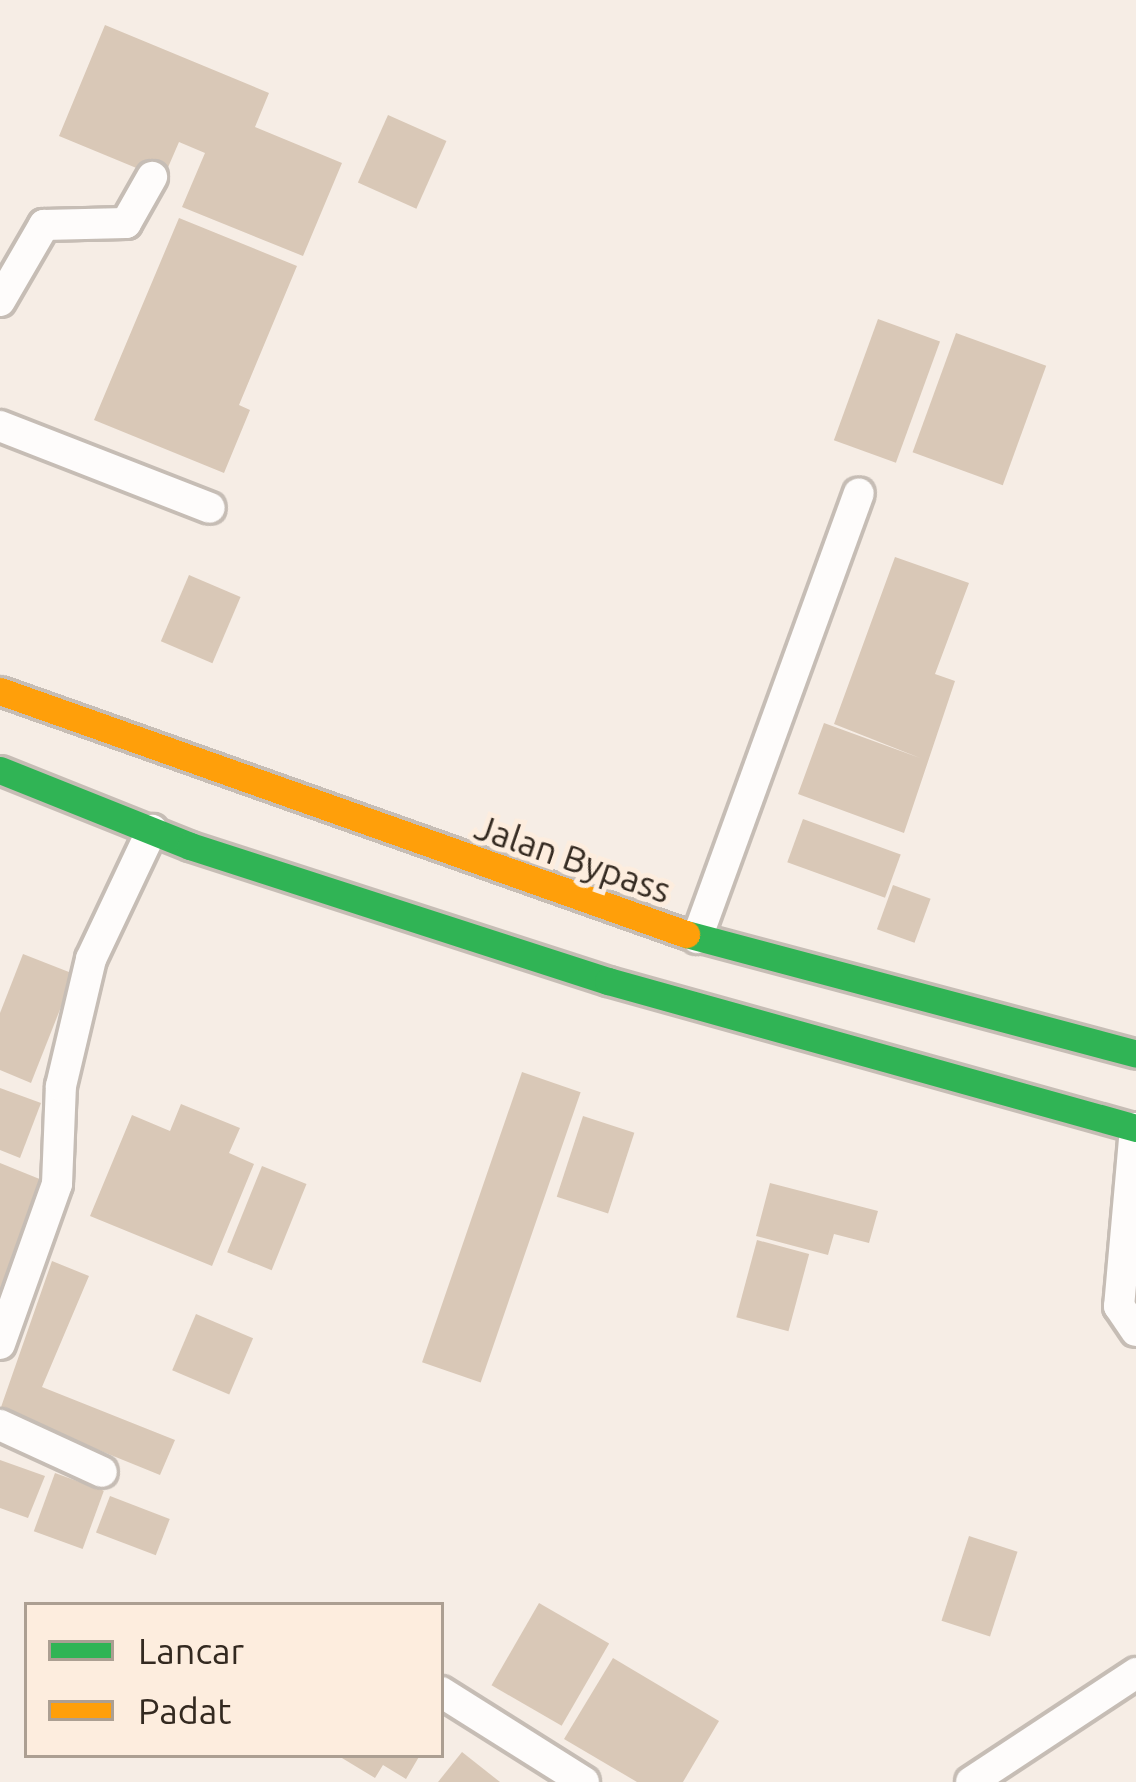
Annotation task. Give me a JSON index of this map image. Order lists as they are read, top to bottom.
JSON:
{
  "streets": {
    "highway": ["Jalan Bypass"]
  },
  "legend": ["Lancar", "Padat"]
}
